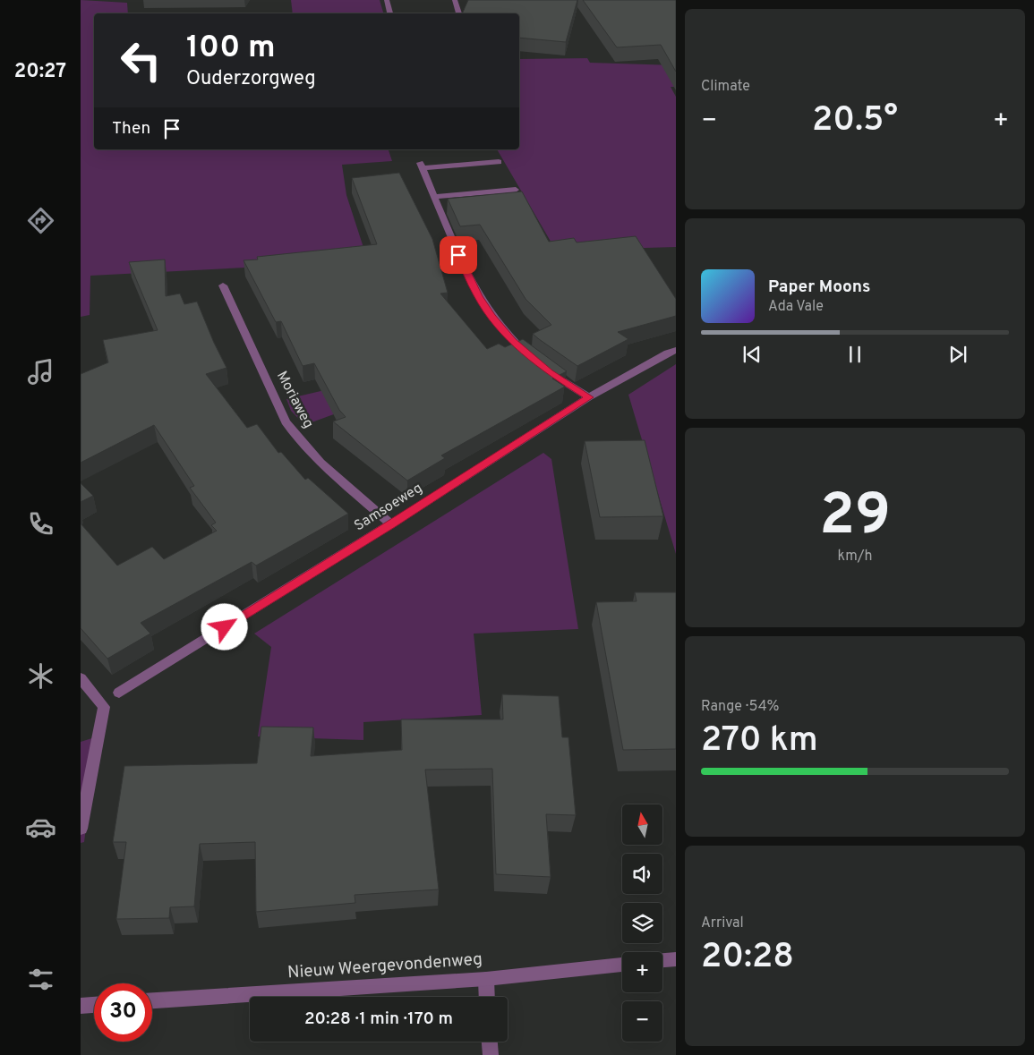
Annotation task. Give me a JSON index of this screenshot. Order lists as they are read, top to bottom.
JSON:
{
  "streets": {
    "street": ["Moriaweg", "Samsoeweg", "Nieuw Weergevondenweg"]
  },
  "crossings": [
    ["Moriaweg", "Samsoeweg"]
  ],
  "north": "top",
  "page": {
    "tabs": "20:27",
    "tile": [
      "Climate",
      ["29", "km/h"],
      ["Range · 54%", "270 km"],
      ["Arrival", "20:28"]
    ],
    "turn": ["100 m", "Ouderzorgweg"],
    "heat": ["−", "20.5°", "+"],
    "then": "Then",
    "song": ["Paper Moons", "Ada Vale"],
    "map_buttons": ["+", "−"],
    "limit": "30",
    "trip": "20:28 · 1 min · 170 m"
  }
}
